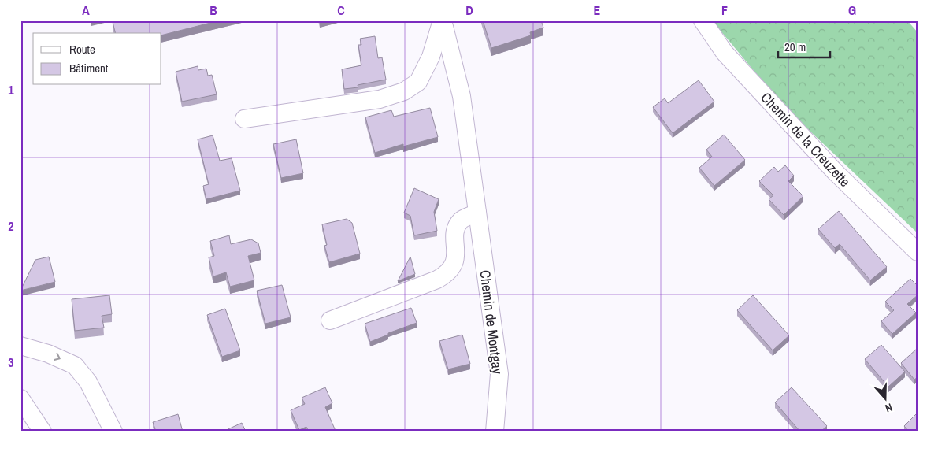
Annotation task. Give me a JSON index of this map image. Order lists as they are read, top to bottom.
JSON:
{
  "streets": {
    "street": ["Chemin de la Creuzette", "Chemin de Montgay"]
  },
  "legend": ["Route", "Bâtiment"],
  "scale_bar": "20 m",
  "north": "bottom",
  "grid": {
    "columns": [
      "A",
      "B",
      "C",
      "D",
      "E",
      "F",
      "G"
    ],
    "rows": ["1", "2", "3"]
  }
}
